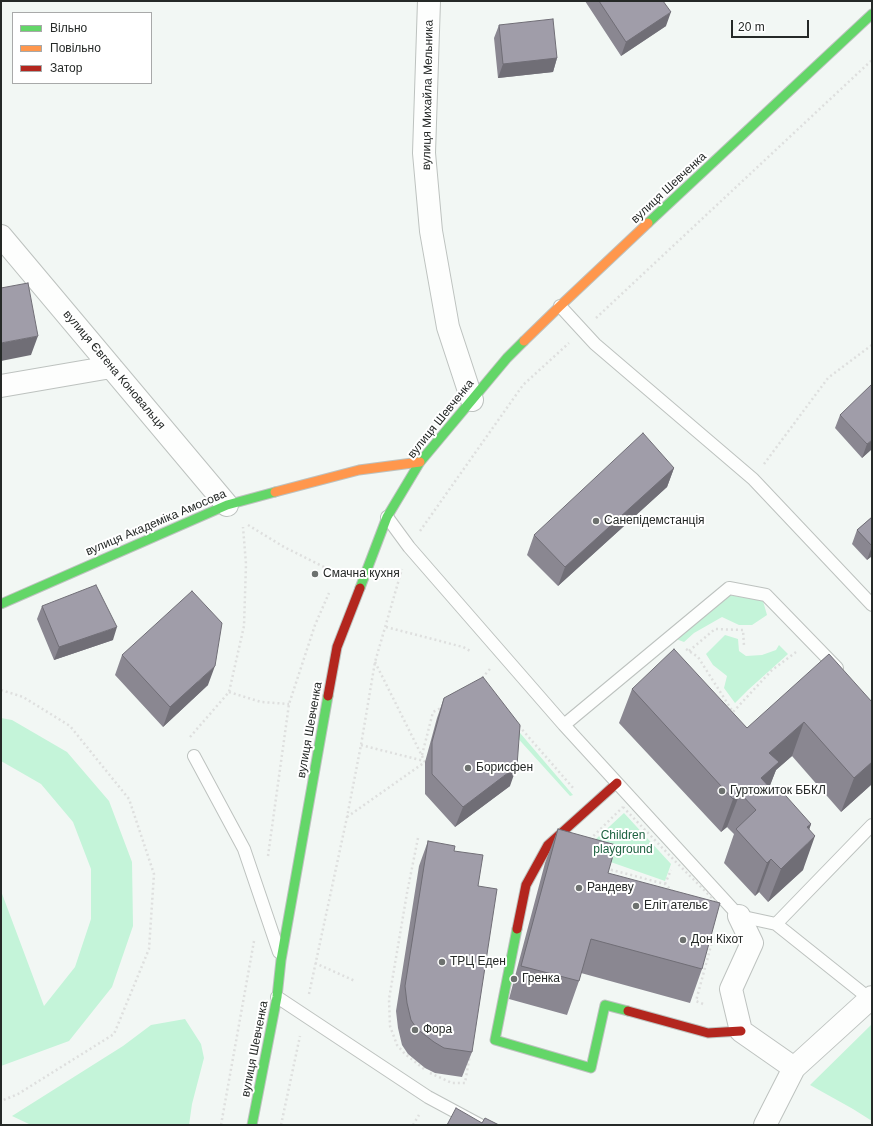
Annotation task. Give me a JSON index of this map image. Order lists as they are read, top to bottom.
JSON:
{
  "streets": {
    "street": [
      "вулиця Михайла Мельника",
      "вулиця Шевченка",
      "вулиця Євгена Коновальця",
      "вулиця Академіка Амосова"
    ]
  },
  "crossings": [
    ["вулиця Михайла Мельника", "вулиця Шевченка"],
    ["вулиця Шевченка", "вулиця Академіка Амосова"],
    ["вулиця Євгена Коновальця", "вулиця Академіка Амосова"]
  ],
  "parks": ["Children playground"],
  "places": [
    "Санепідемстанція",
    "Смачна кухня",
    "Борисфен",
    "Гуртожиток ББКЛ",
    "Рандеву",
    "Еліт ательє",
    "Дон Кіхот",
    "ТРЦ Еден",
    "Гренка",
    "Фора"
  ],
  "legend": ["Вільно", "Повільно", "Затор"],
  "scale_bar": "20 m"
}
